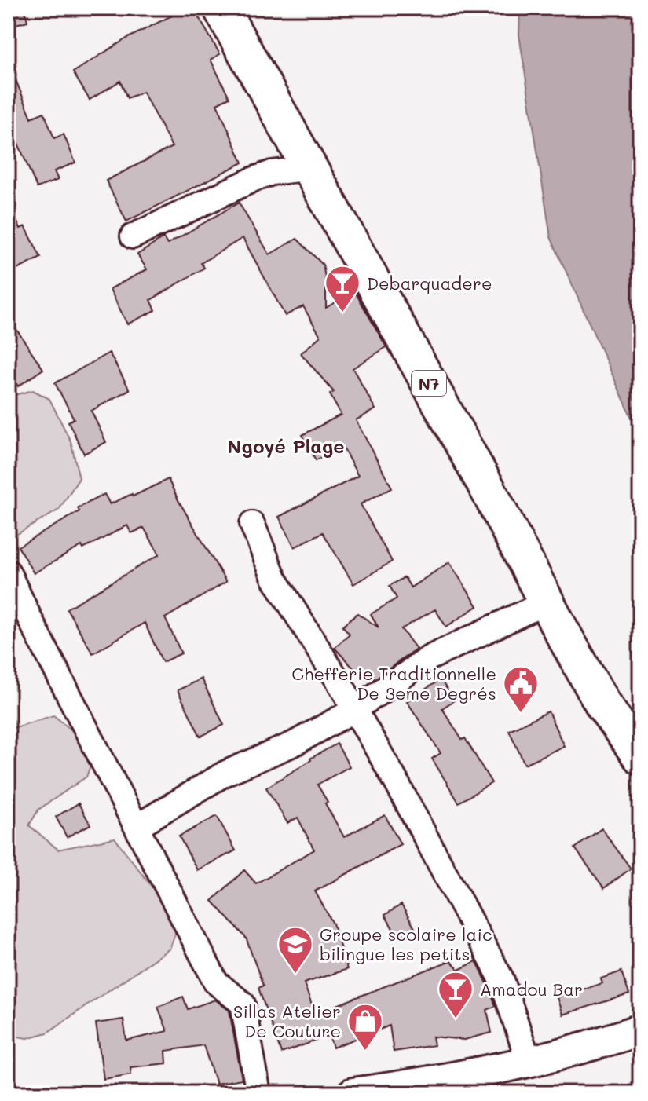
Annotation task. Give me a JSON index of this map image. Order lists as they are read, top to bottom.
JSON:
{
  "streets": {
    "highway": ["N7"]
  },
  "districts": ["Ngoyé Plage"],
  "places": {
    "bar": ["Debarquadere", "Amadou Bar"],
    "public building": ["Chefferie Traditionnelle De 3eme Degrés"],
    "school or university": ["Groupe scolaire laic bilingue les petits"],
    "shop": ["Sillas Atelier De Couture"]
  }
}
